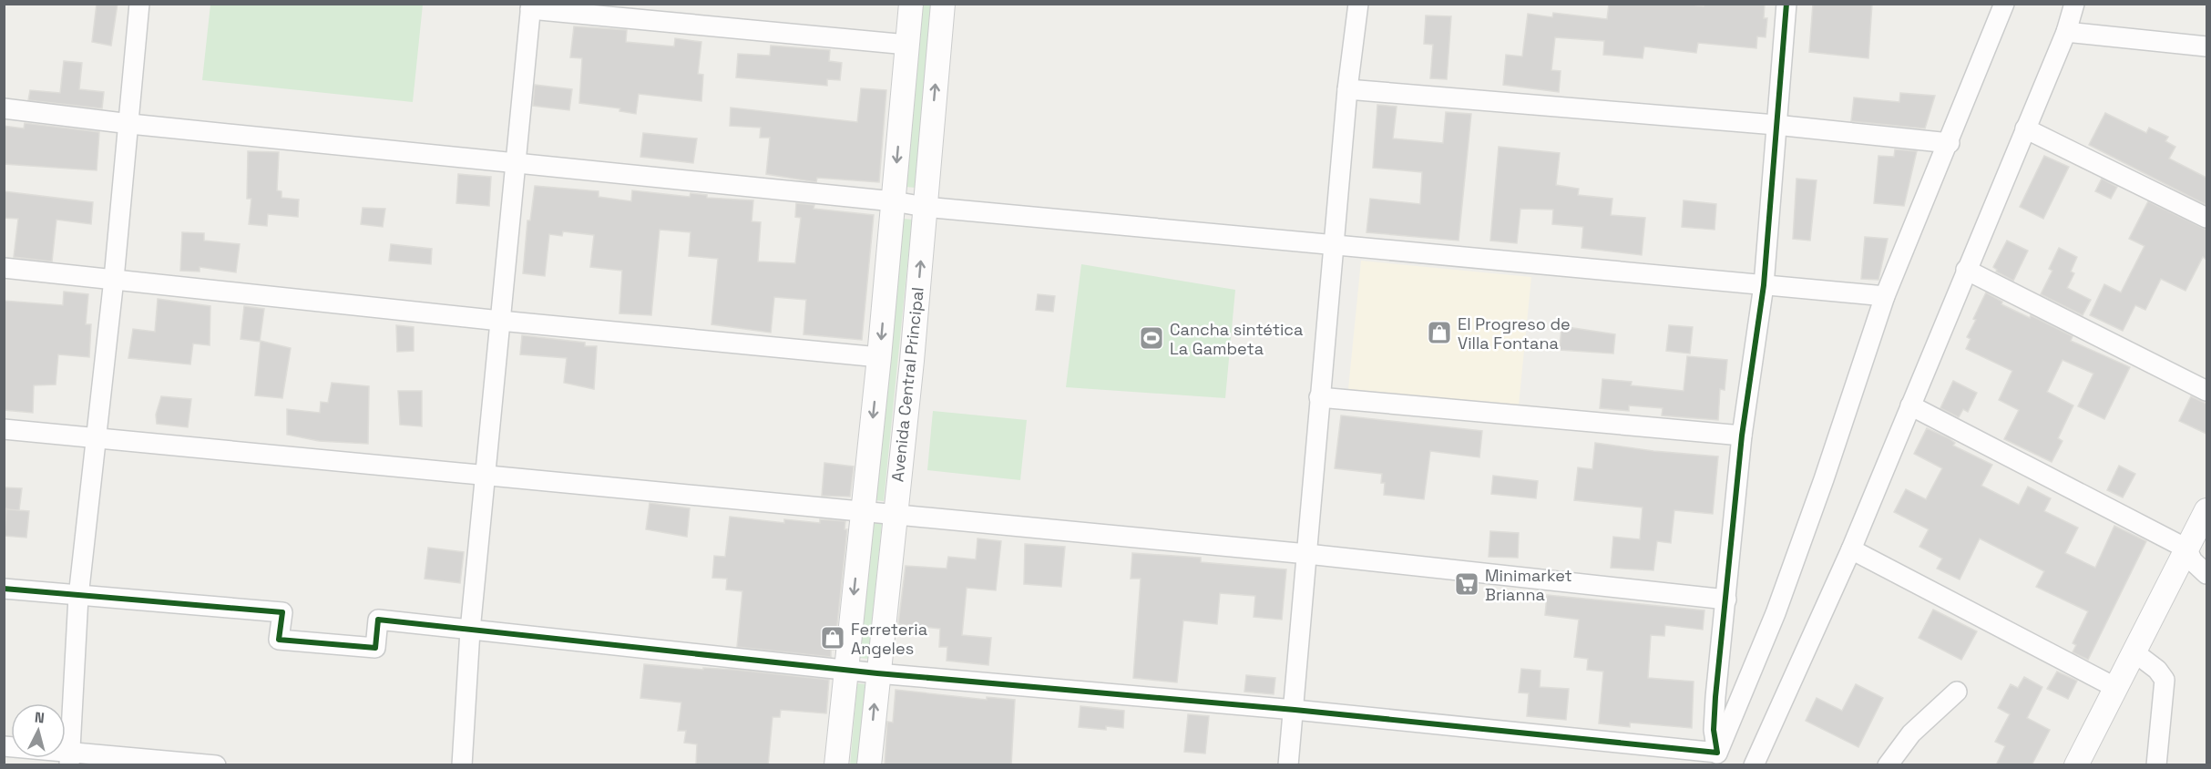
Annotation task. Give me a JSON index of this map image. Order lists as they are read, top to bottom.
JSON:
{
  "streets": {
    "street": ["Avenida Central Principal"]
  },
  "places": {
    "shop": ["El Progreso de Villa Fontana", "Ferreteria Angeles"],
    "sports": ["Cancha sintética La Gambeta"],
    "supermarket": ["Minimarket Brianna"]
  },
  "north": "top"
}
